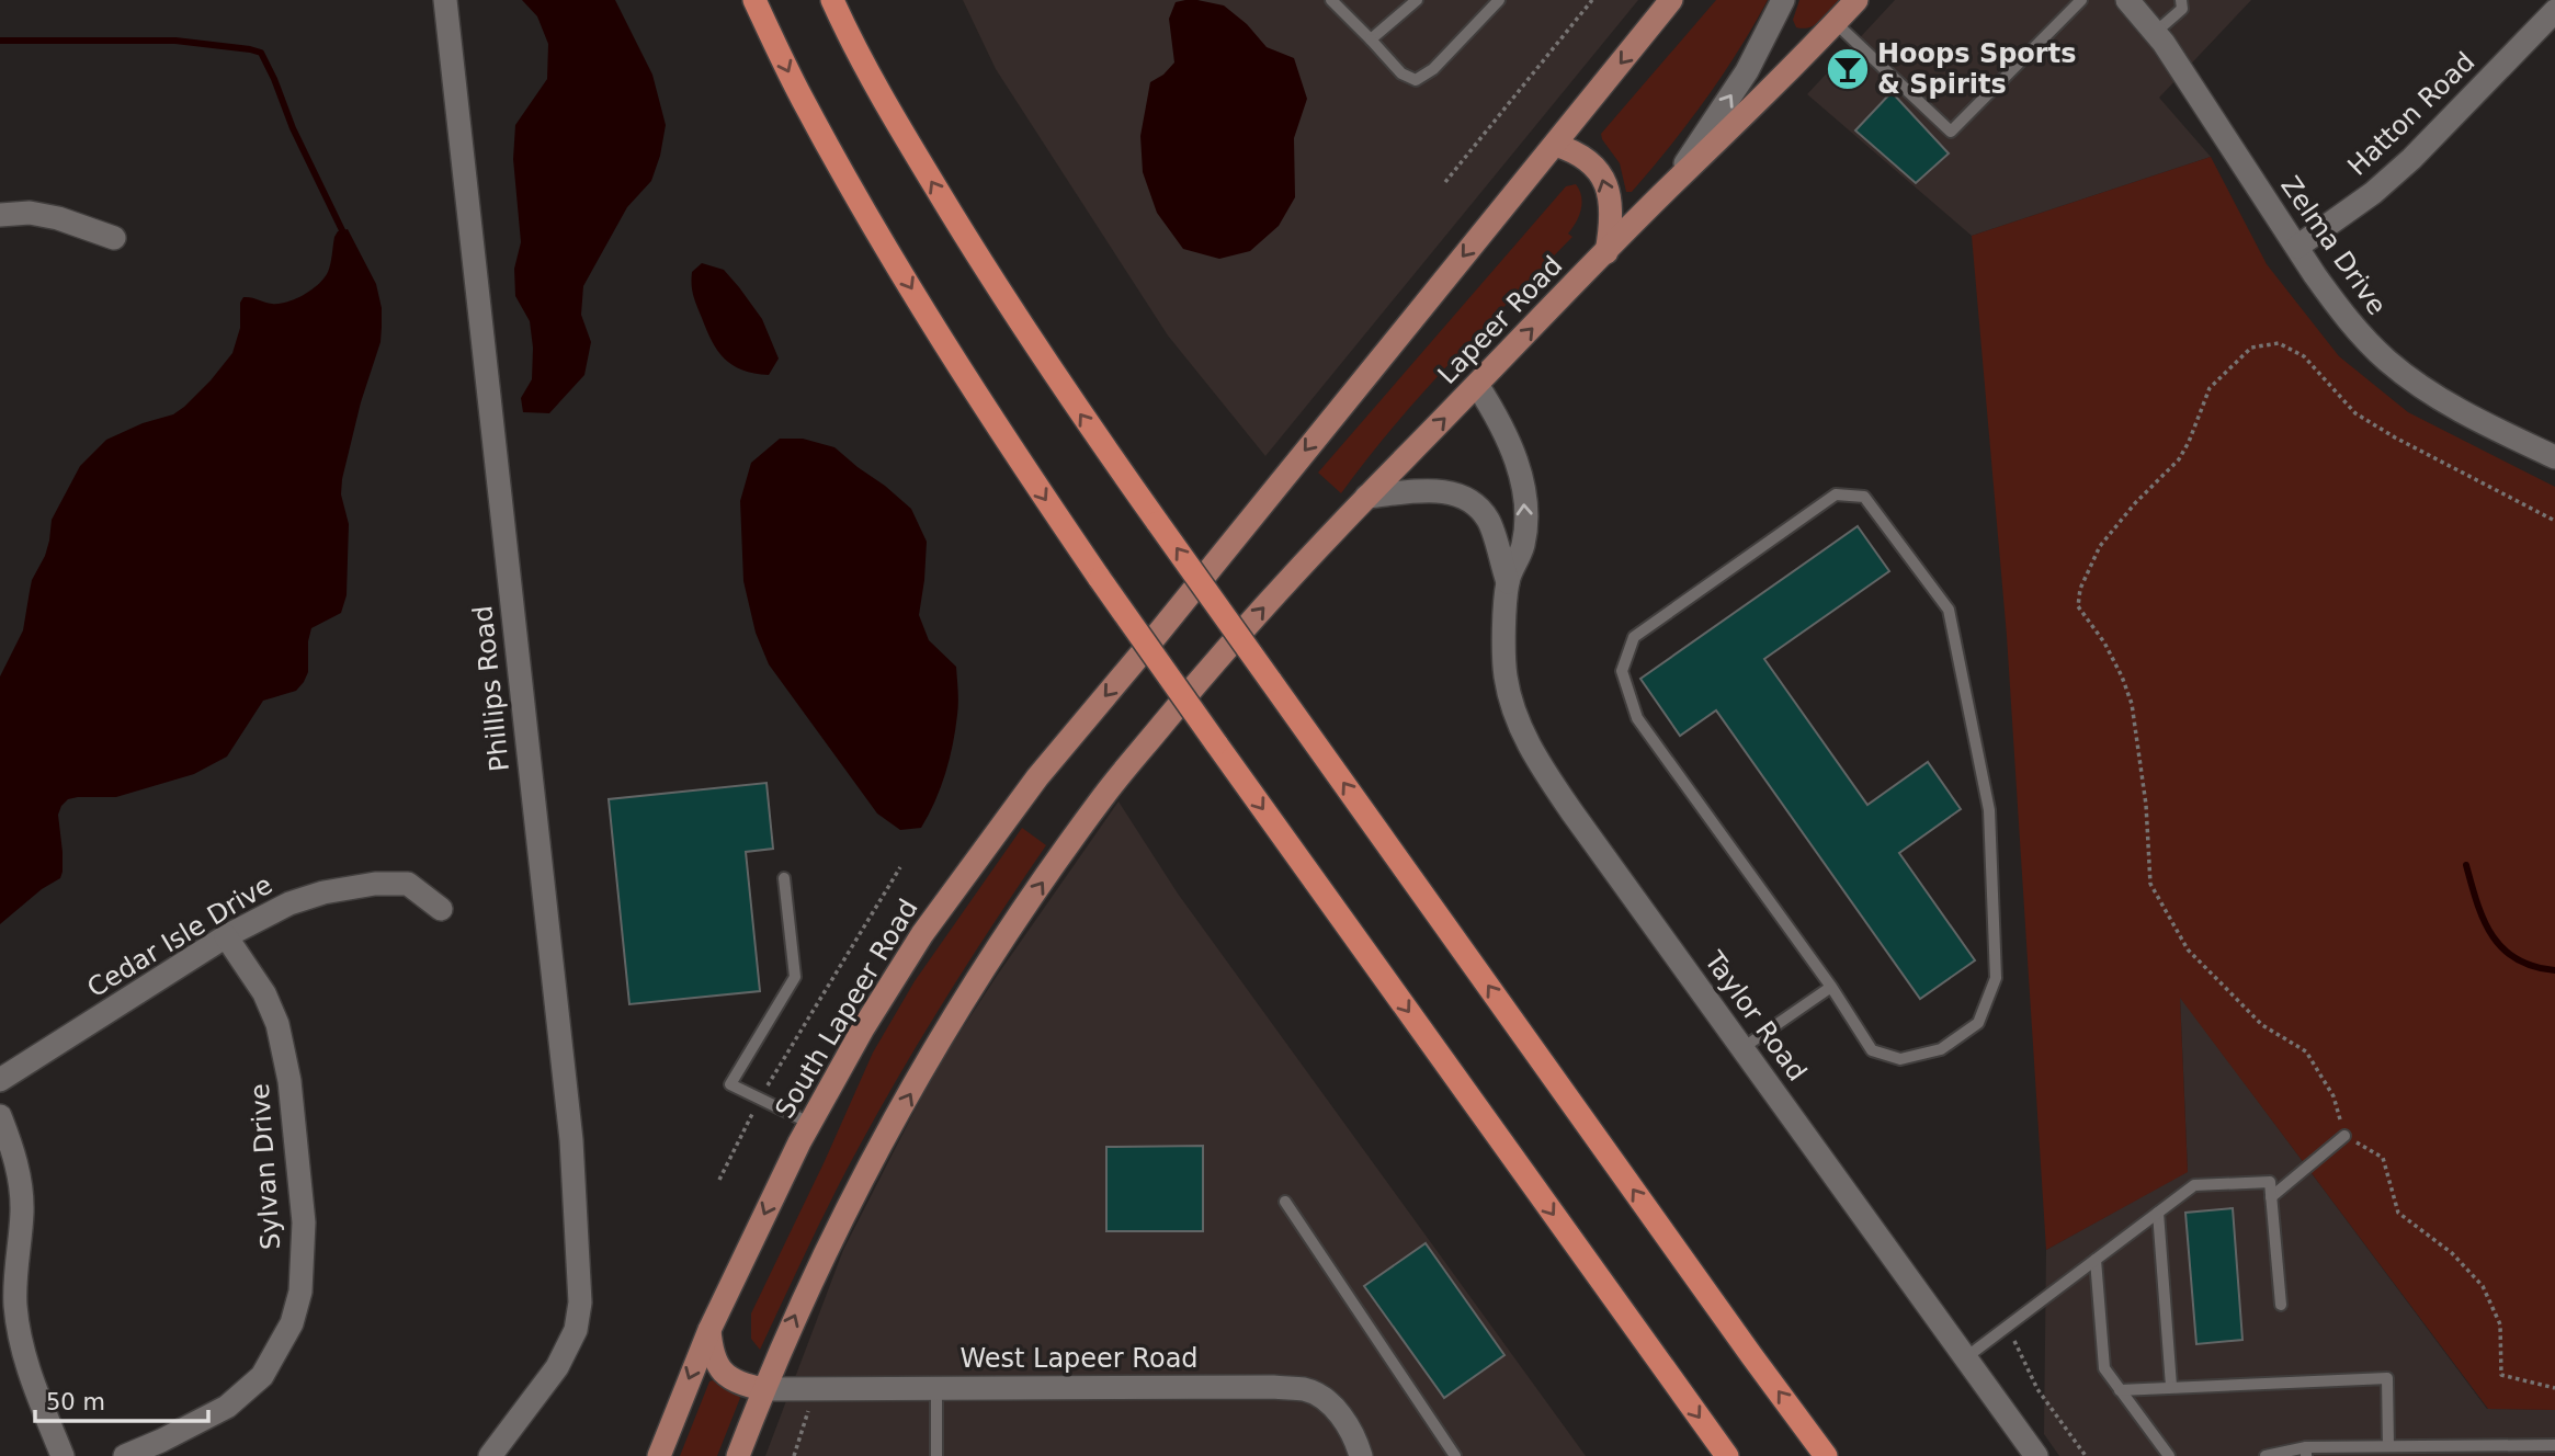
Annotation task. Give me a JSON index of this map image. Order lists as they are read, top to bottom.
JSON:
{
  "streets": {
    "main road": ["Lapeer Road", "South Lapeer Road"],
    "street": [
      "Hatton Road",
      "Zelma Drive",
      "Phillips Road",
      "Cedar Isle Drive",
      "Taylor Road",
      "Sylvan Drive",
      "West Lapeer Road"
    ]
  },
  "crossings": [
    ["Hatton Road", "Zelma Drive"],
    ["Lapeer Road", "Taylor Road"],
    ["Lapeer Road", "West Lapeer Road"],
    ["Cedar Isle Drive", "Sylvan Drive"]
  ],
  "one_way": ["Lapeer Road", "South Lapeer Road"],
  "places": {
    "bar": ["Hoops Sports & Spirits"]
  },
  "scale_bar": "50 m"
}
